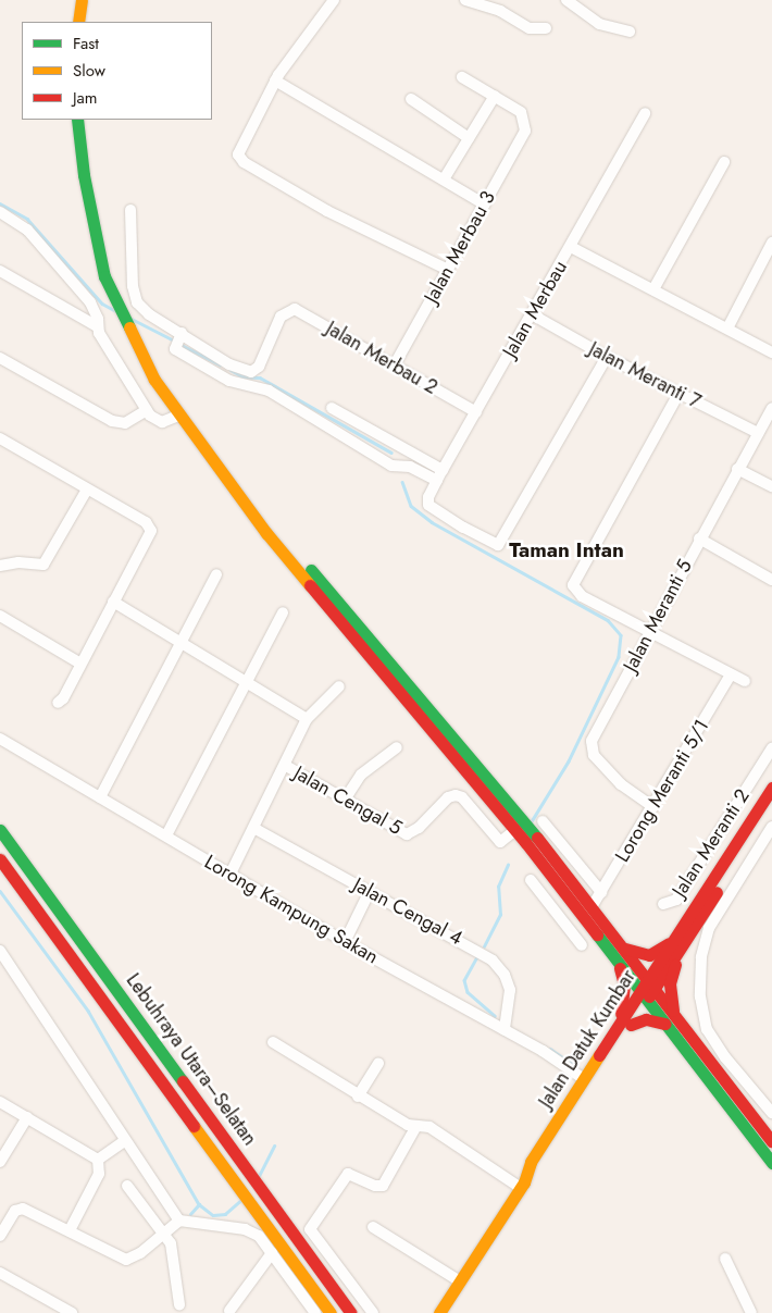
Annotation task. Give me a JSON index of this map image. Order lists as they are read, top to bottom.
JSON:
{
  "streets": {
    "main road": ["Jalan Datuk Kumbar", "Lebuhraya Utara–Selatan"],
    "street": [
      "Jalan Merbau 3",
      "Jalan Merbau",
      "Jalan Merbau 2",
      "Jalan Meranti 7",
      "Jalan Meranti 5",
      "Lorong Meranti 5/1",
      "Jalan Cengal 5",
      "Jalan Meranti 2",
      "Lorong Kampung Sakan",
      "Jalan Cengal 4"
    ]
  },
  "crossings": [
    ["Jalan Merbau 3", "Jalan Merbau 2"],
    ["Jalan Merbau", "Jalan Merbau 2"],
    ["Jalan Merbau", "Jalan Meranti 7"],
    ["Jalan Meranti 7", "Jalan Meranti 5"],
    ["Jalan Meranti 5", "Lorong Meranti 5/1"],
    ["Lorong Kampung Sakan", "Jalan Cengal 4"],
    ["Lorong Kampung Sakan", "Jalan Datuk Kumbar"]
  ],
  "districts": ["Taman Intan"],
  "legend": ["Fast", "Slow", "Jam"]
}
